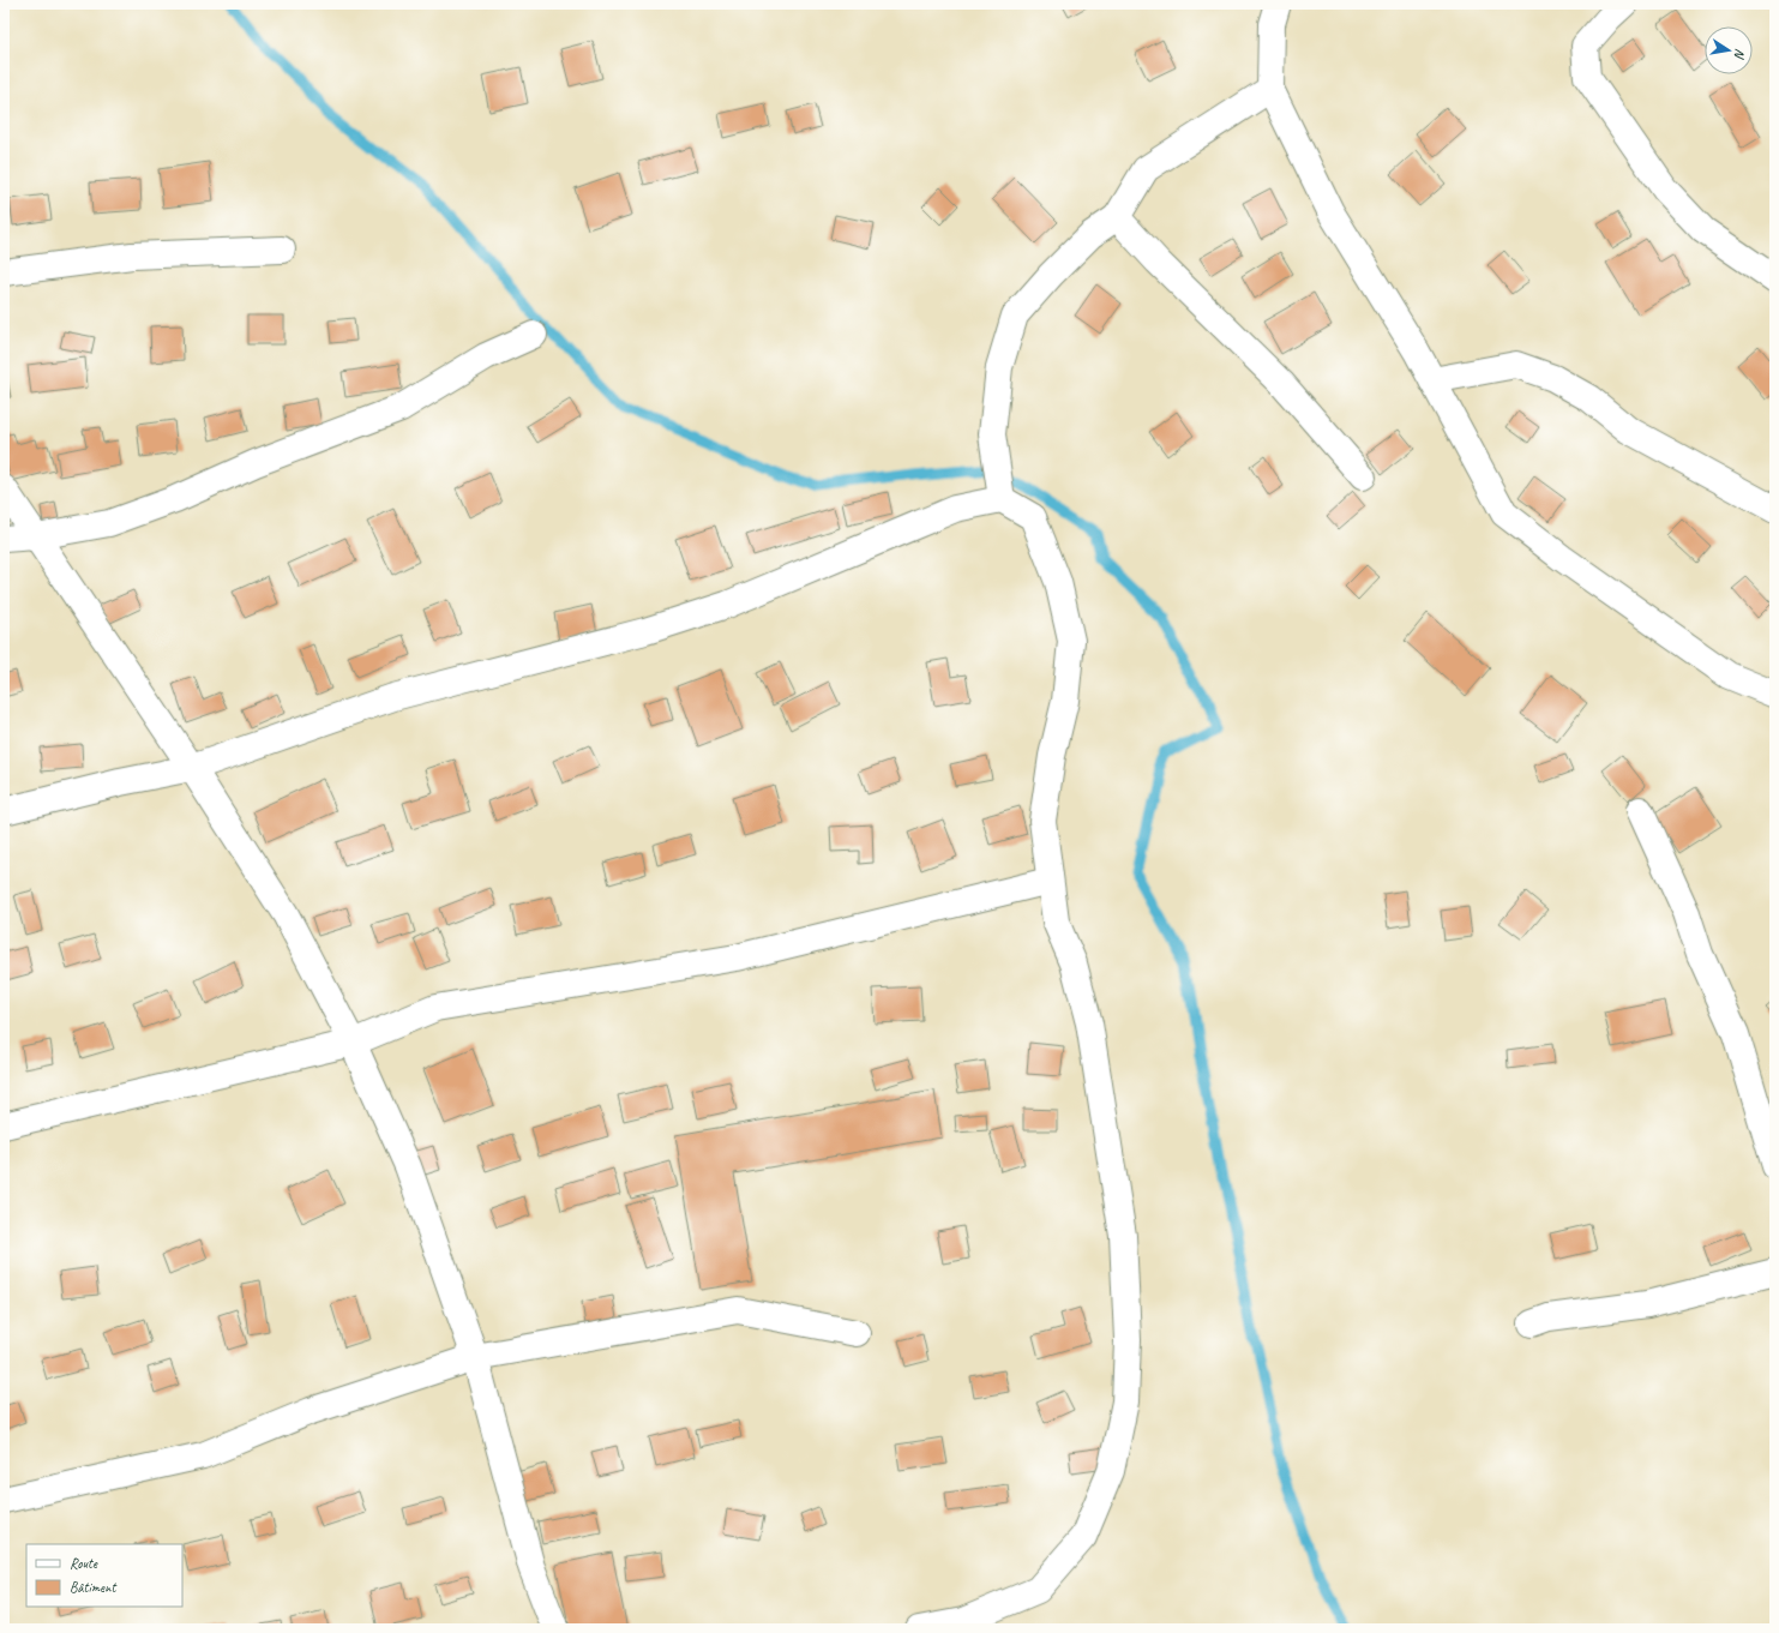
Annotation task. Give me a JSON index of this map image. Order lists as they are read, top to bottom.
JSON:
{
  "legend": ["Route", "Bâtiment"],
  "north": "right"
}
